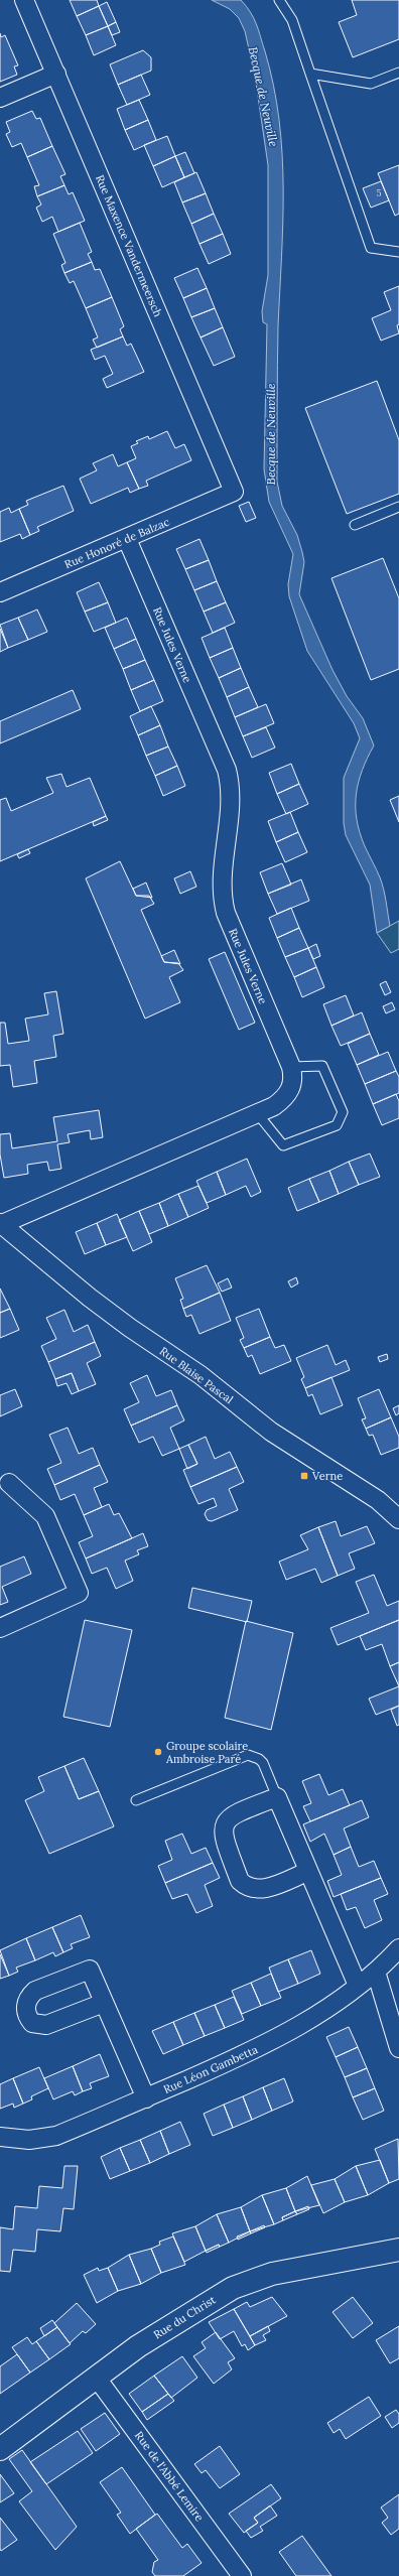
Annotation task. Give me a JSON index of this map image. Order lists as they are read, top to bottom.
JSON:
{
  "streets": {
    "street": [
      "Rue Maxence Vandermeersch",
      "Rue Honoré de Balzac",
      "Rue Jules Verne",
      "Rue Blaise Pascal",
      "Rue Léon Gambetta",
      "Rue du Christ",
      "Rue de l'Abbé Lemire"
    ]
  },
  "crossings": [
    ["Rue Maxence Vandermeersch", "Rue Honoré de Balzac"],
    ["Rue Honoré de Balzac", "Rue Jules Verne"],
    ["Rue Jules Verne", "Rue Blaise Pascal"],
    ["Rue du Christ", "Rue de l'Abbé Lemire"]
  ],
  "water": ["Becque de Neuville"],
  "places": {
    "transit": ["Verne"],
    "other": ["Groupe scolaire Ambroise Paré"]
  },
  "house_numbers": ["5"]
}
